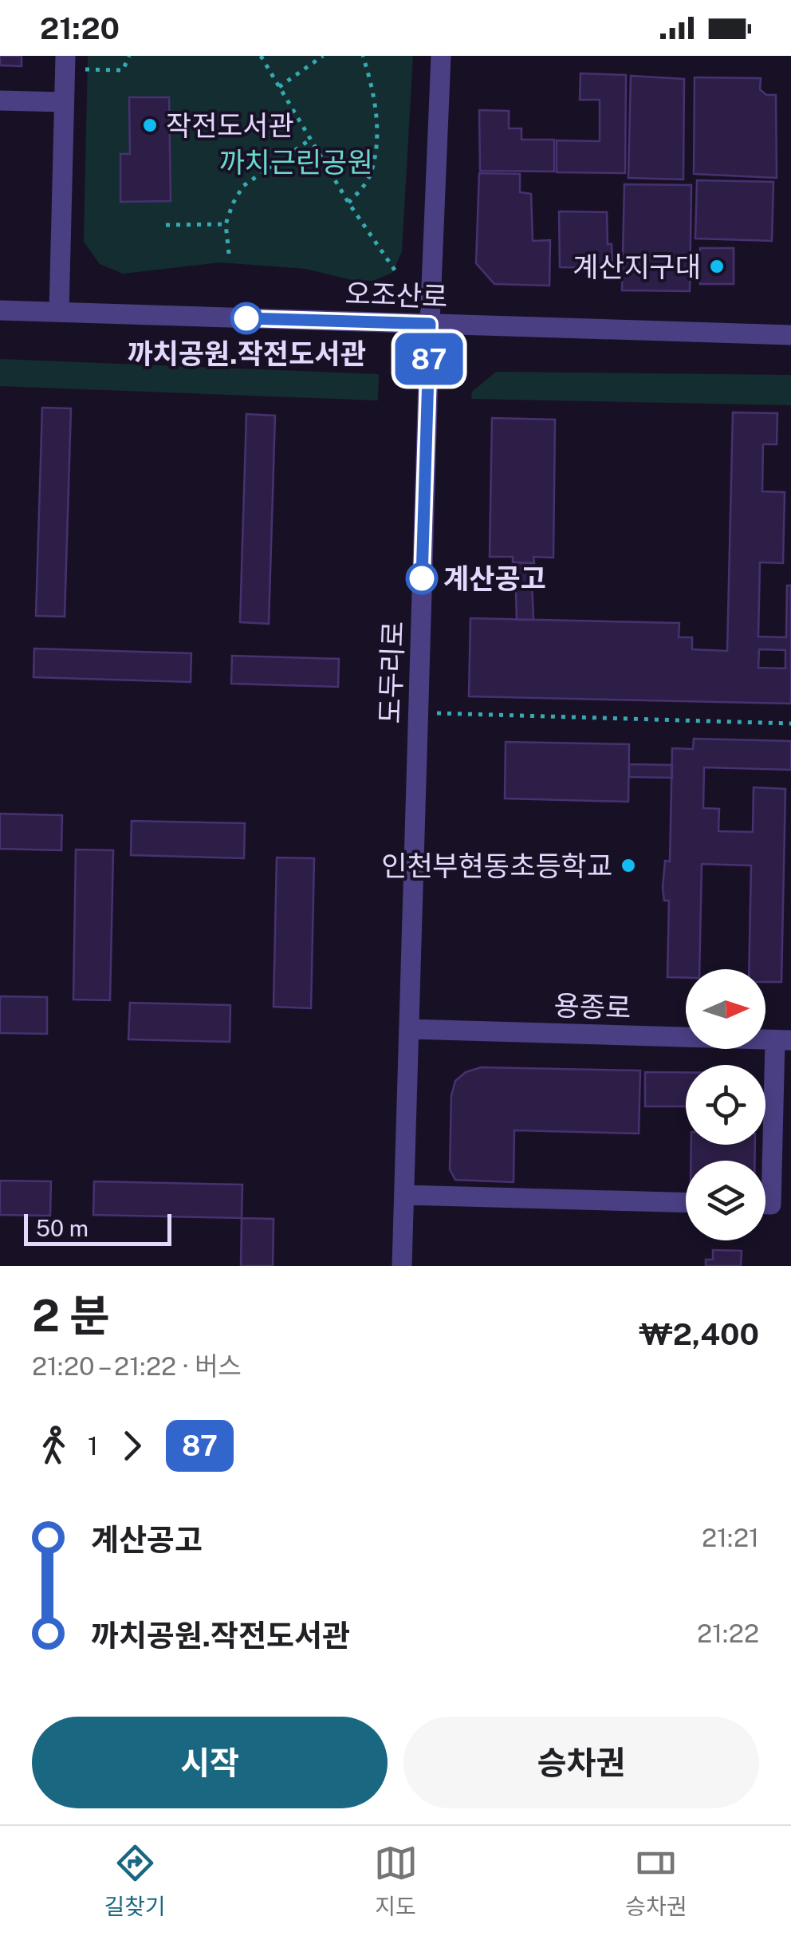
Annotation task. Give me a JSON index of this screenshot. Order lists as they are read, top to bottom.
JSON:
{
  "streets": {
    "street": ["오조산로", "도두리로", "용종로"]
  },
  "crossings": [
    ["오조산로", "도두리로"],
    ["도두리로", "용종로"]
  ],
  "parks": ["까치근린공원"],
  "places": [
    "작전도서관",
    "계산지구대",
    "까치공원.작전도서관",
    "계산공고",
    "인천부현동초등학교"
  ],
  "lines": ["bus line 87"],
  "scale_bar": "50 m",
  "north": "right",
  "page": {
    "status": "21:20",
    "on_map": "87",
    "scale": "50 m",
    "heading": ["2 분", "21:20 – 21:22 · 버스", "₩2,400"],
    "legs": ["1", "87"],
    "list": [
      {
        "name": "계산공고",
        "value": "21:21"
      },
      {
        "name": "까치공원.작전도서관",
        "value": "21:22"
      }
    ],
    "buttons": ["시작", "승차권"],
    "tabs": ["길찾기", "지도", "승차권"]
  }
}
